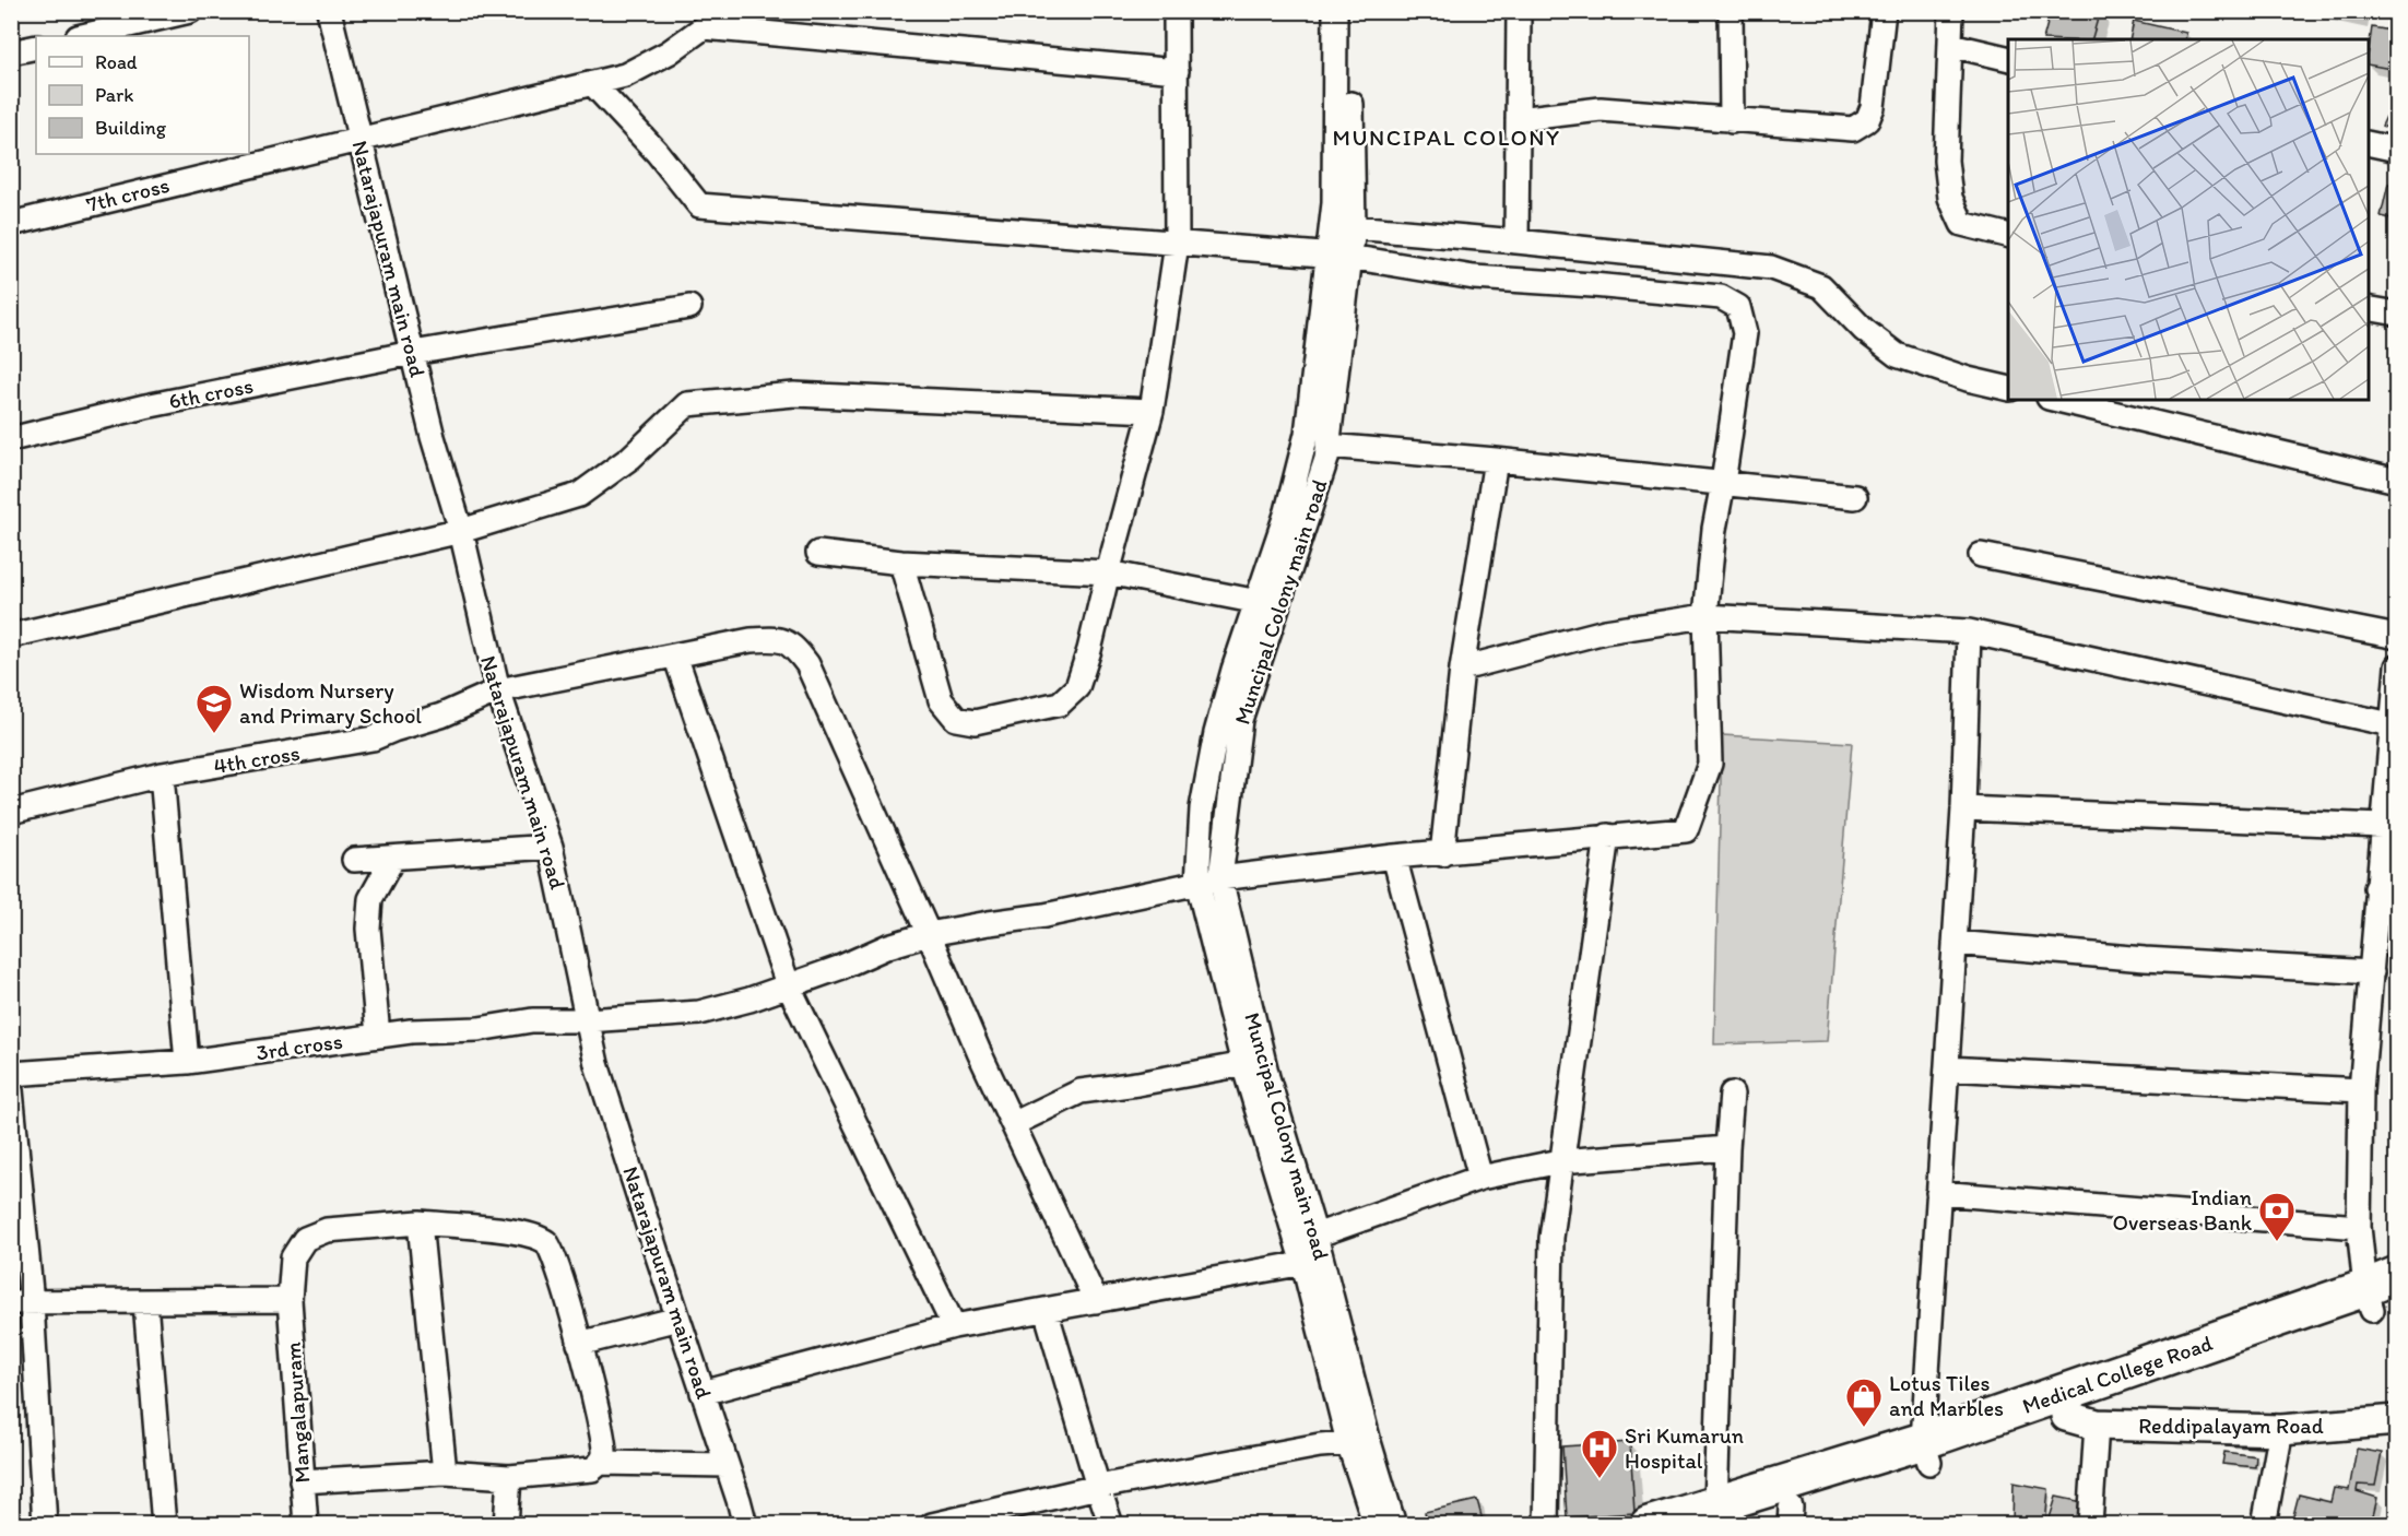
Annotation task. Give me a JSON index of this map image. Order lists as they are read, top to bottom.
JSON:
{
  "streets": {
    "main road": ["Medical College Road"],
    "street": [
      "7th cross",
      "Natarajapuram main road",
      "6th cross",
      "Muncipal Colony main road",
      "4th cross",
      "3rd cross",
      "Mangalapuram",
      "Reddipalayam Road"
    ]
  },
  "crossings": [
    ["7th cross", "Natarajapuram main road"],
    ["Natarajapuram main road", "6th cross"],
    ["Natarajapuram main road", "4th cross"],
    ["Natarajapuram main road", "3rd cross"],
    ["Muncipal Colony main road", "3rd cross"],
    ["4th cross", "3rd cross"],
    ["Medical College Road", "Reddipalayam Road"]
  ],
  "districts": ["MUNCIPAL COLONY"],
  "places": {
    "school or university": ["Wisdom Nursery and Primary School"],
    "bank": ["Indian Overseas Bank"],
    "shop": ["Lotus Tiles and Marbles"],
    "hospital": ["Sri Kumarun Hospital"]
  },
  "legend": ["Road", "Park", "Building"]
}
